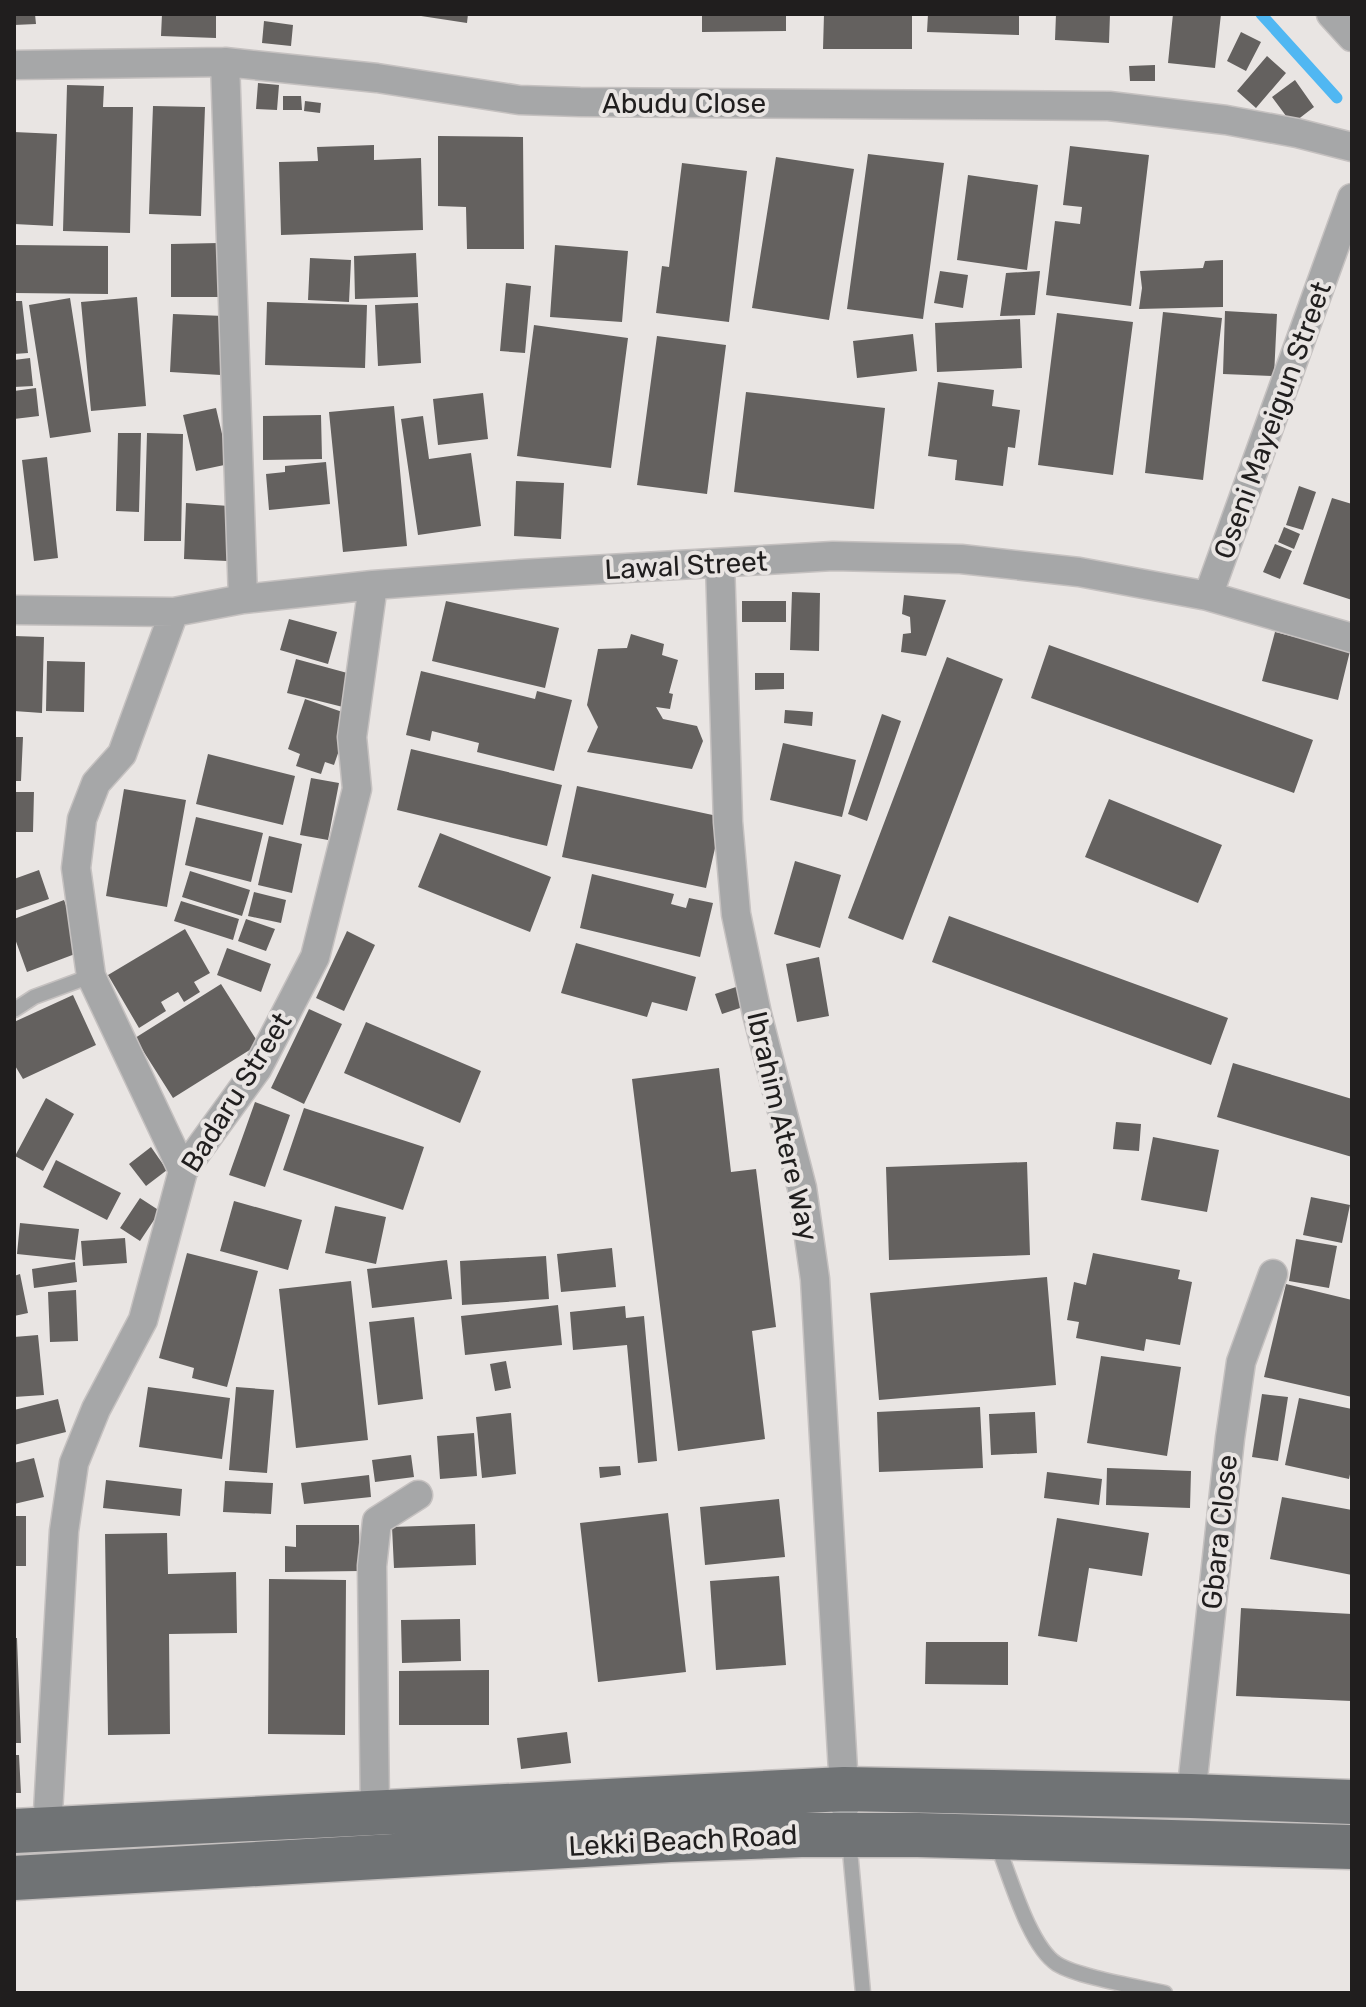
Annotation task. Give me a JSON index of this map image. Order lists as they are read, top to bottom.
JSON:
{
  "streets": {
    "main road": ["Lekki Beach Road"],
    "street": [
      "Abudu Close",
      "Oseni Mayeigun Street",
      "Lawal Street",
      "Badaru Street",
      "Ibrahim Atere Way",
      "Gbara Close"
    ]
  },
  "crossings": [
    ["Oseni Mayeigun Street", "Lawal Street"],
    ["Lawal Street", "Badaru Street"],
    ["Lawal Street", "Ibrahim Atere Way"],
    ["Badaru Street", "Lekki Beach Road"],
    ["Ibrahim Atere Way", "Lekki Beach Road"],
    ["Gbara Close", "Lekki Beach Road"]
  ]
}
